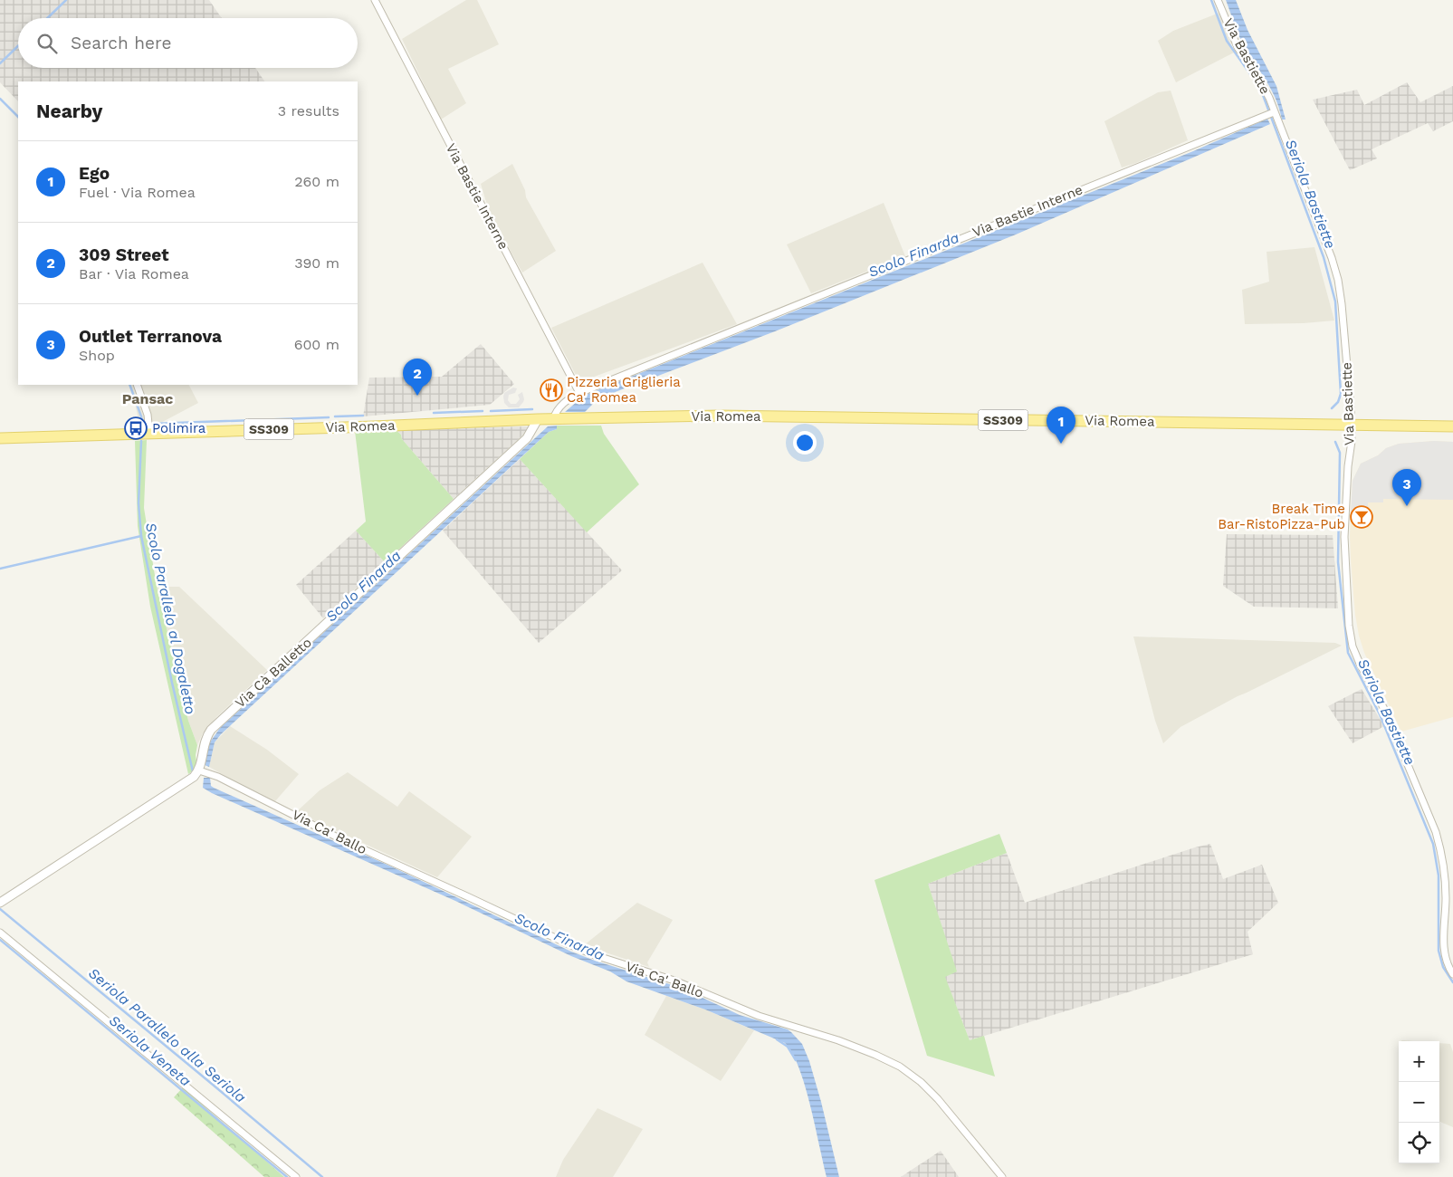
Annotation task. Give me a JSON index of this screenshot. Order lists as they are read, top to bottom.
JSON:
{
  "streets": {
    "main road": ["Via Romea", "SS309"],
    "street": [
      "Via Bastiette",
      "Via Bastie Interne",
      "Via Cà Balletto",
      "Via Ca' Ballo"
    ]
  },
  "crossings": [
    ["Via Bastiette", "Via Bastie Interne"],
    ["Via Bastiette", "Via Romea"],
    ["Via Bastie Interne", "Via Romea"],
    ["Via Romea", "Via Cà Balletto"],
    ["Via Cà Balletto", "Via Ca' Ballo"]
  ],
  "districts": ["Pansac"],
  "water": [
    "Seriola Bastiette",
    "Scolo Finarda",
    "Scolo Parallelo al Dogaletto",
    "Seriola Parallelo alla Seriola",
    "Seriola Veneta"
  ],
  "places": {
    "restaurant": ["Pizzeria Griglieria Ca' Romea"],
    "bus stop": ["Polimira"],
    "bar": ["Break Time Bar-RistoPizza-Pub"]
  },
  "page": {
    "search": "Search here",
    "heading": ["Nearby", "3 results"],
    "list": [
      {
        "mark": "1",
        "name": "Ego",
        "note": "Fuel · Via Romea",
        "value": "260 m"
      },
      {
        "mark": "2",
        "name": "309 Street",
        "note": "Bar · Via Romea",
        "value": "390 m"
      },
      {
        "mark": "3",
        "name": "Outlet Terranova",
        "note": "Shop",
        "value": "600 m"
      }
    ],
    "pins": ["2", "1", "3"],
    "map_buttons": ["+", "−"]
  }
}
